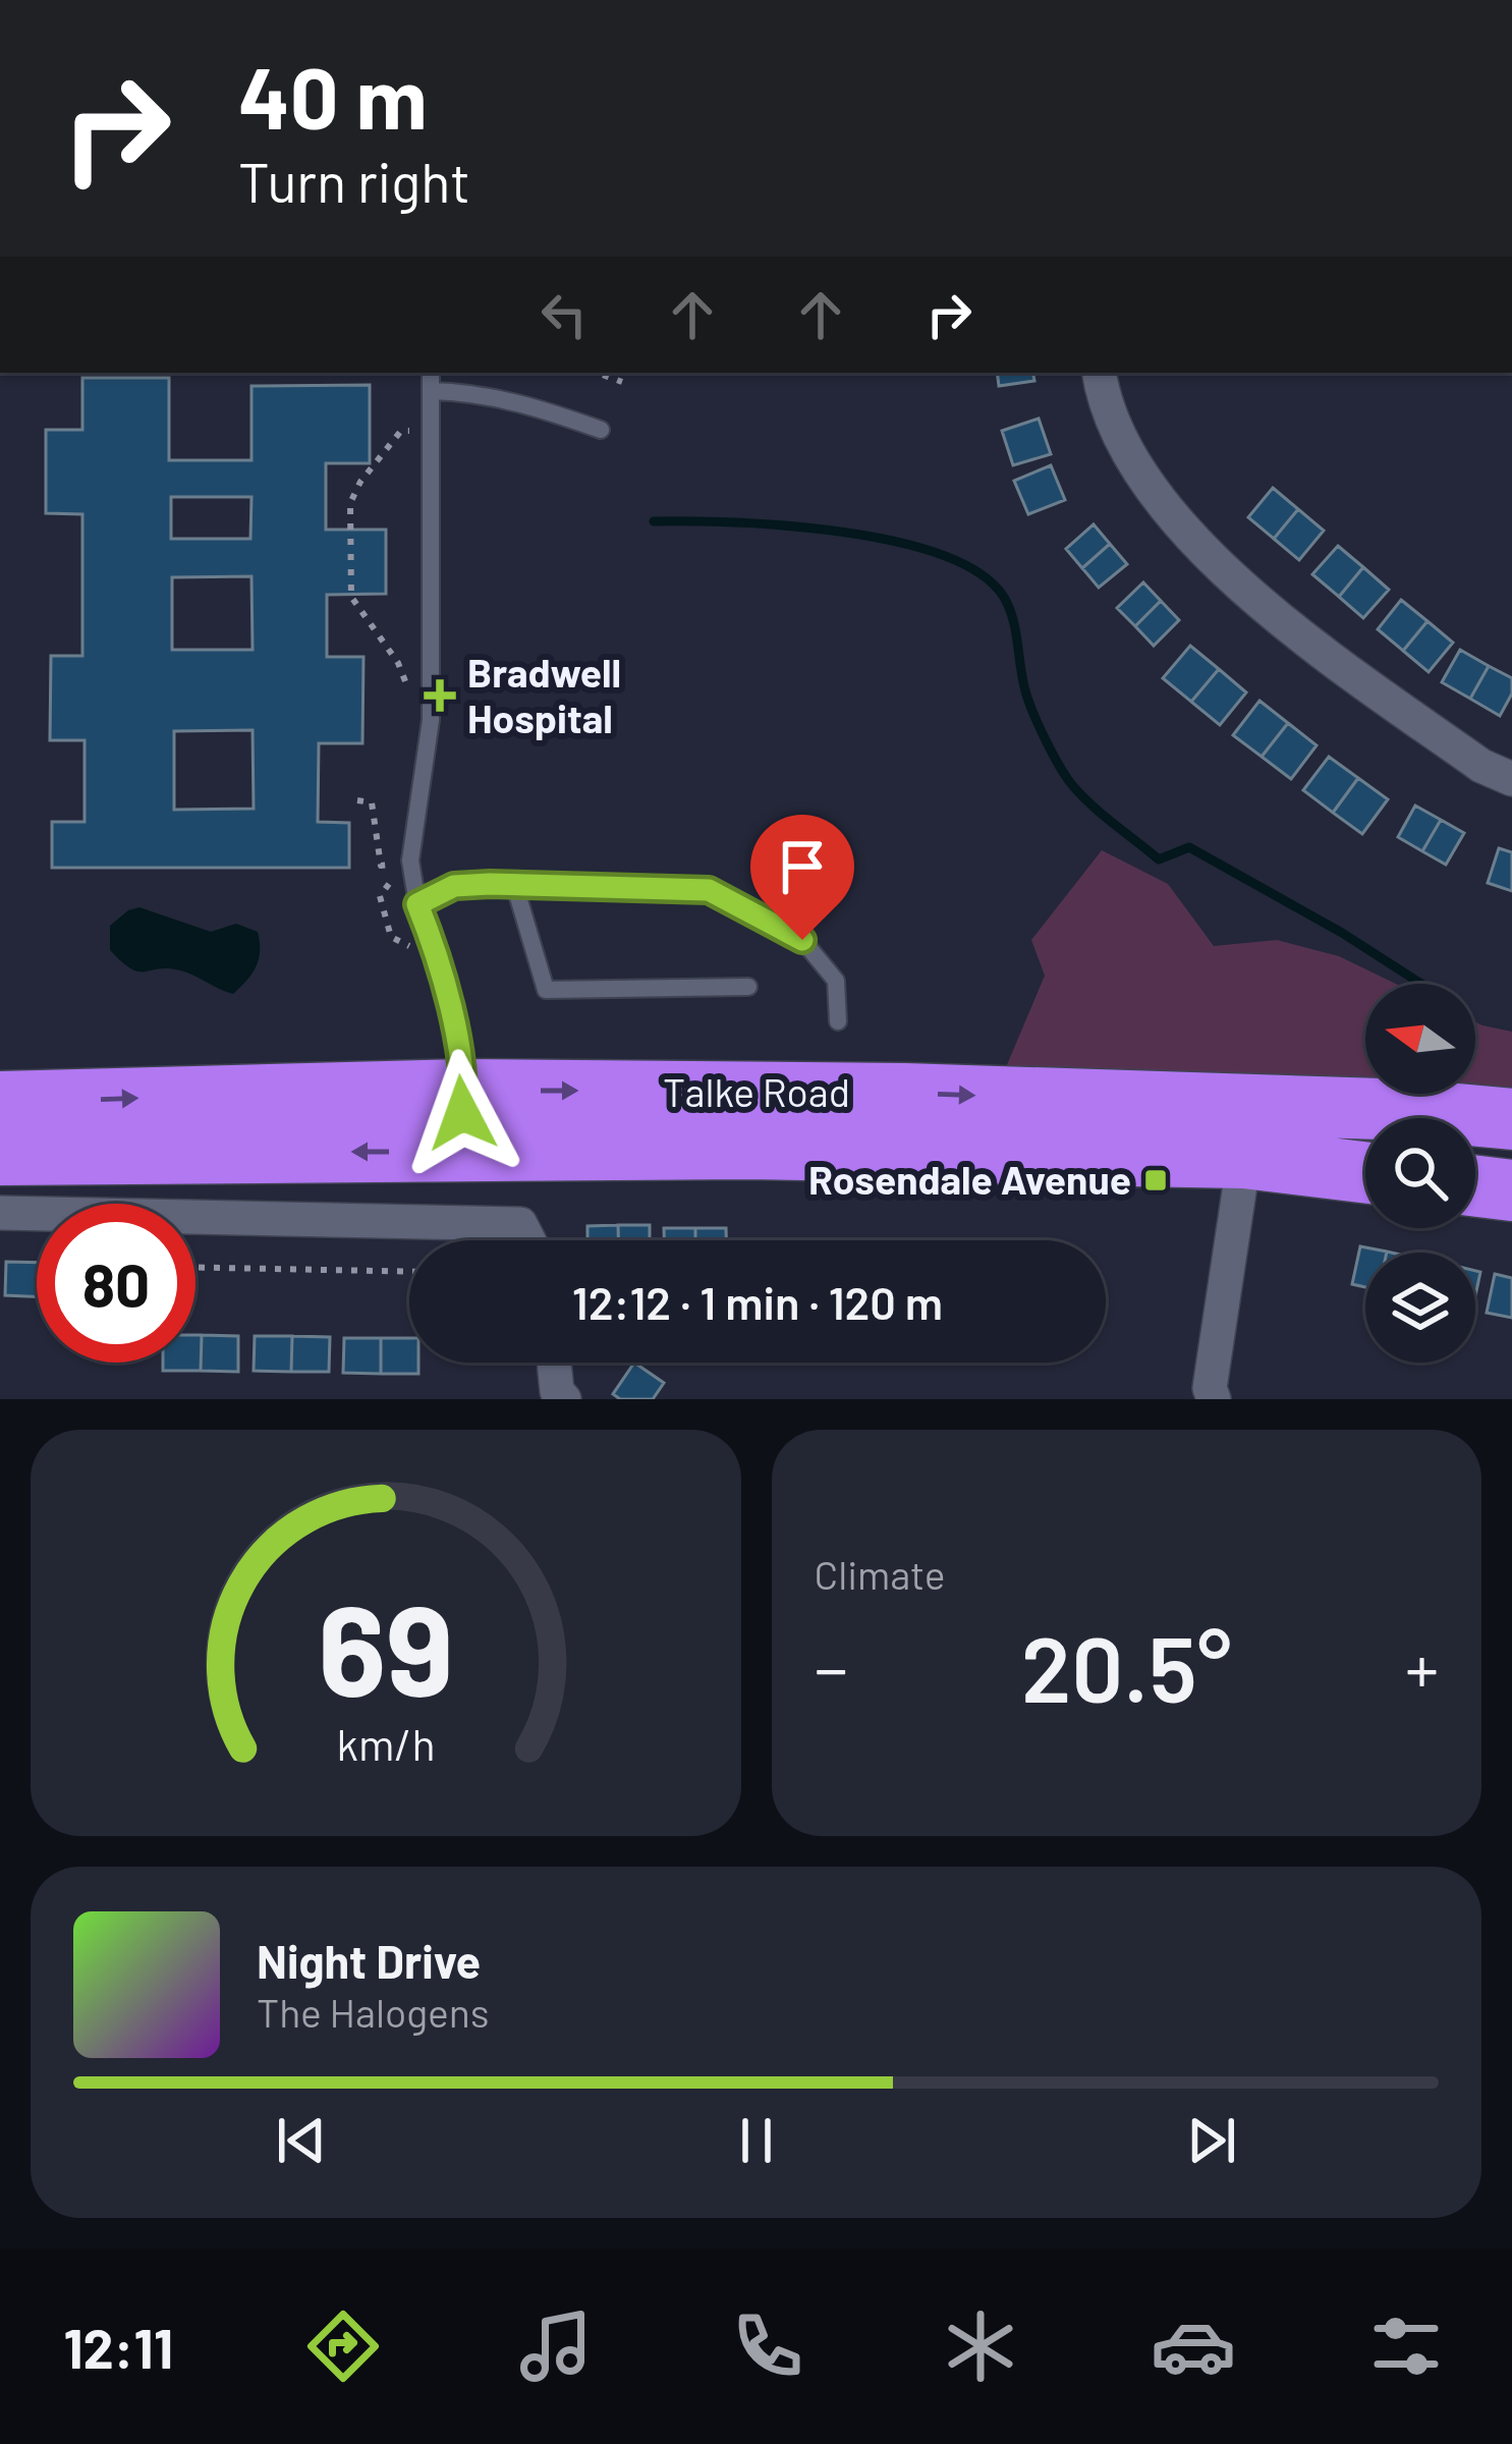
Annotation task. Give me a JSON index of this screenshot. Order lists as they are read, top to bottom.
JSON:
{
  "streets": {
    "highway": ["Talke Road"]
  },
  "places": {
    "health": ["Bradwell Hospital"],
    "transit": ["Rosendale Avenue"]
  },
  "north": "left",
  "page": {
    "turn": ["40 m", "Turn right"],
    "limit": "80",
    "trip": "12:12 · 1 min · 120 m",
    "tile": "Climate",
    "heat": ["−", "20.5°", "+"],
    "song": ["Night Drive", "The Halogens"],
    "tabs": "12:11",
    "gauge": ["69", "km/h"]
  }
}
